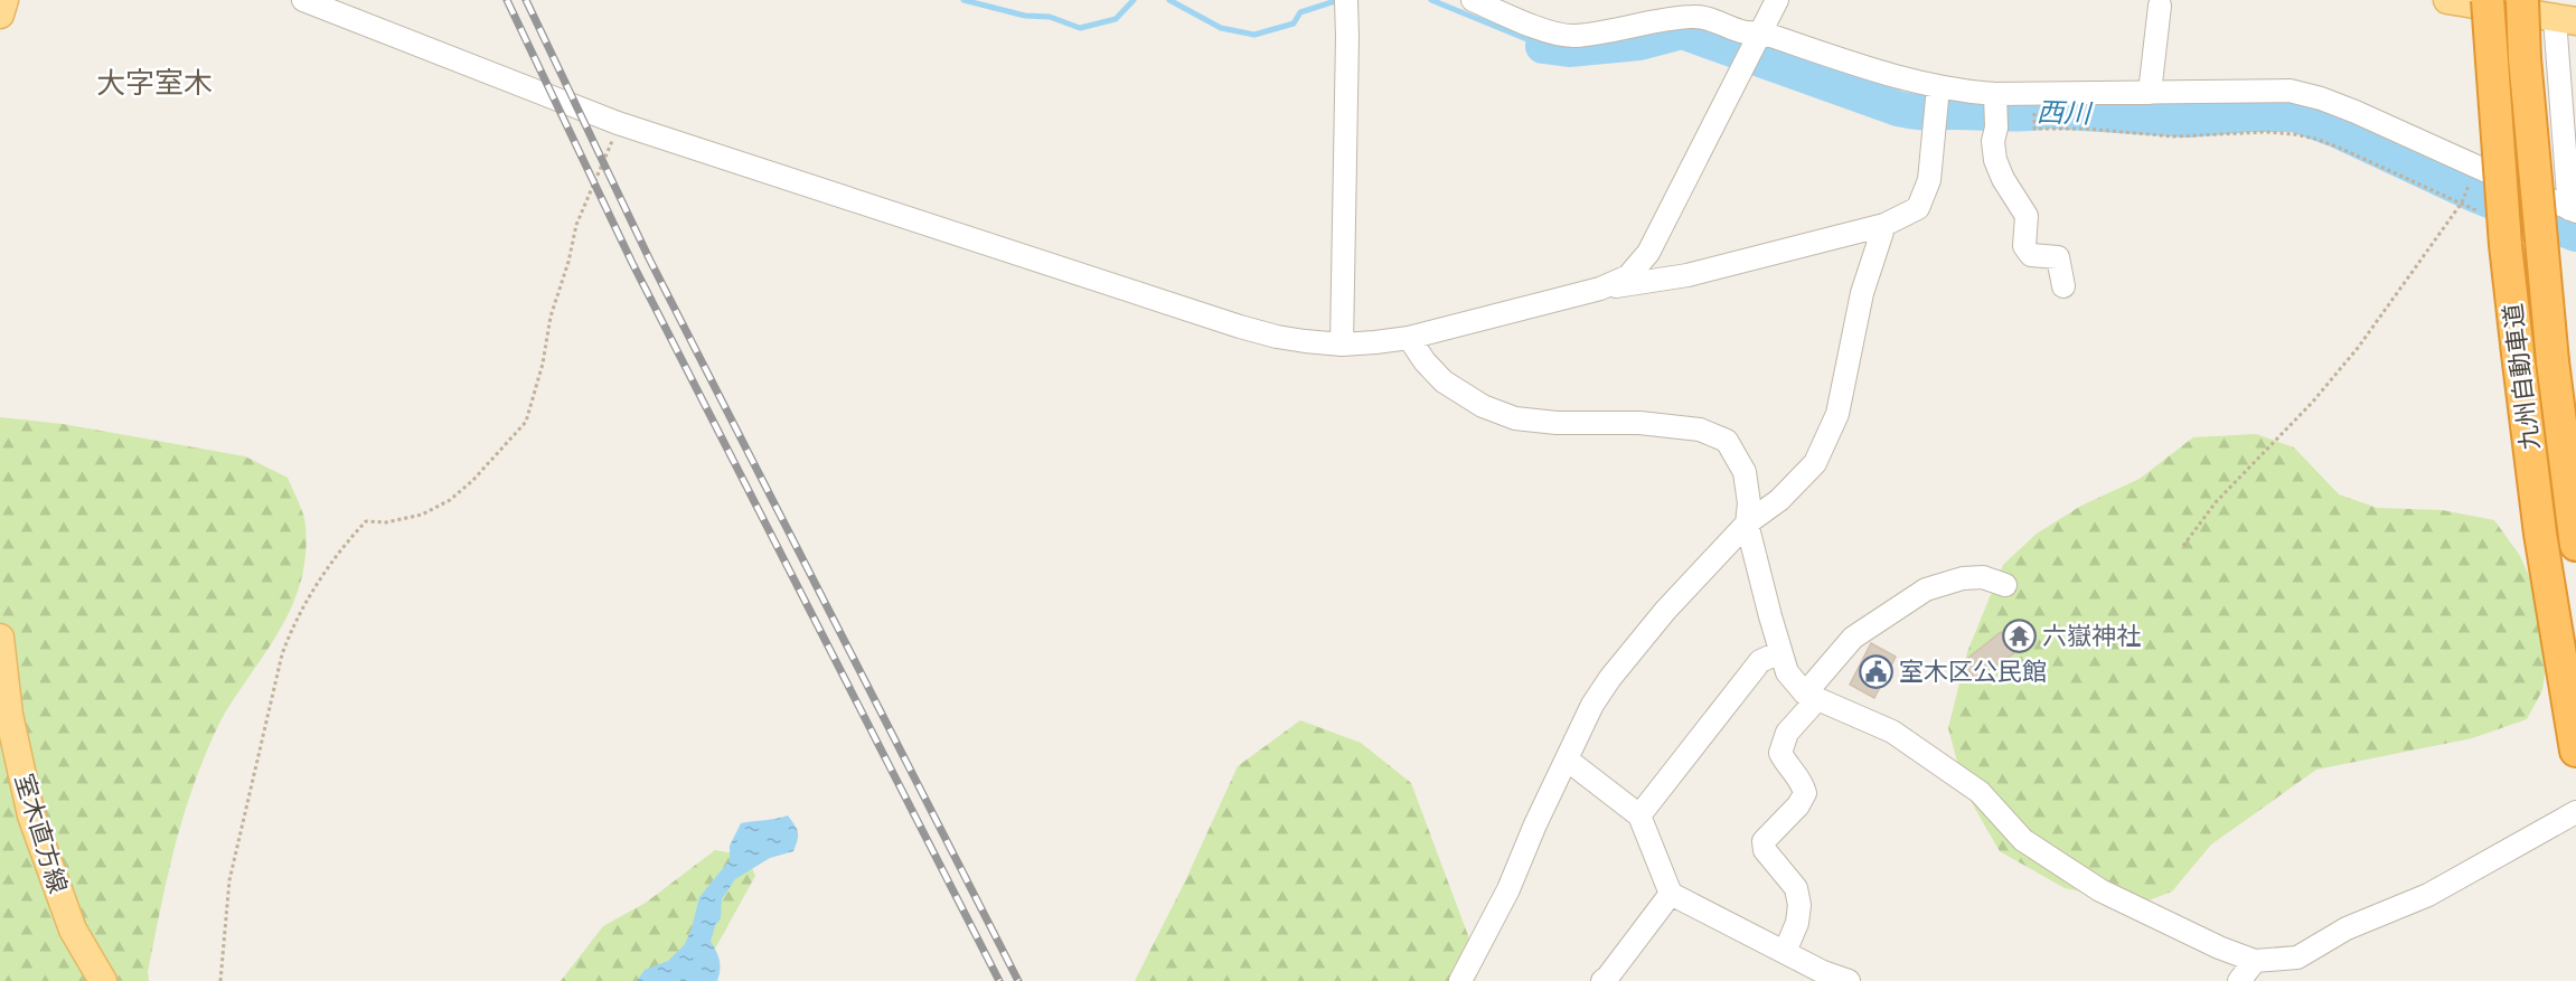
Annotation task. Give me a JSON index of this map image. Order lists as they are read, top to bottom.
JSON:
{
  "streets": {
    "highway": ["九州自動車道"],
    "main road": ["室木直方線"]
  },
  "districts": ["大字室木"],
  "water": ["西川"],
  "places": {
    "temple": ["六嶽神社"],
    "public building": ["室木区公民館"]
  }
}
